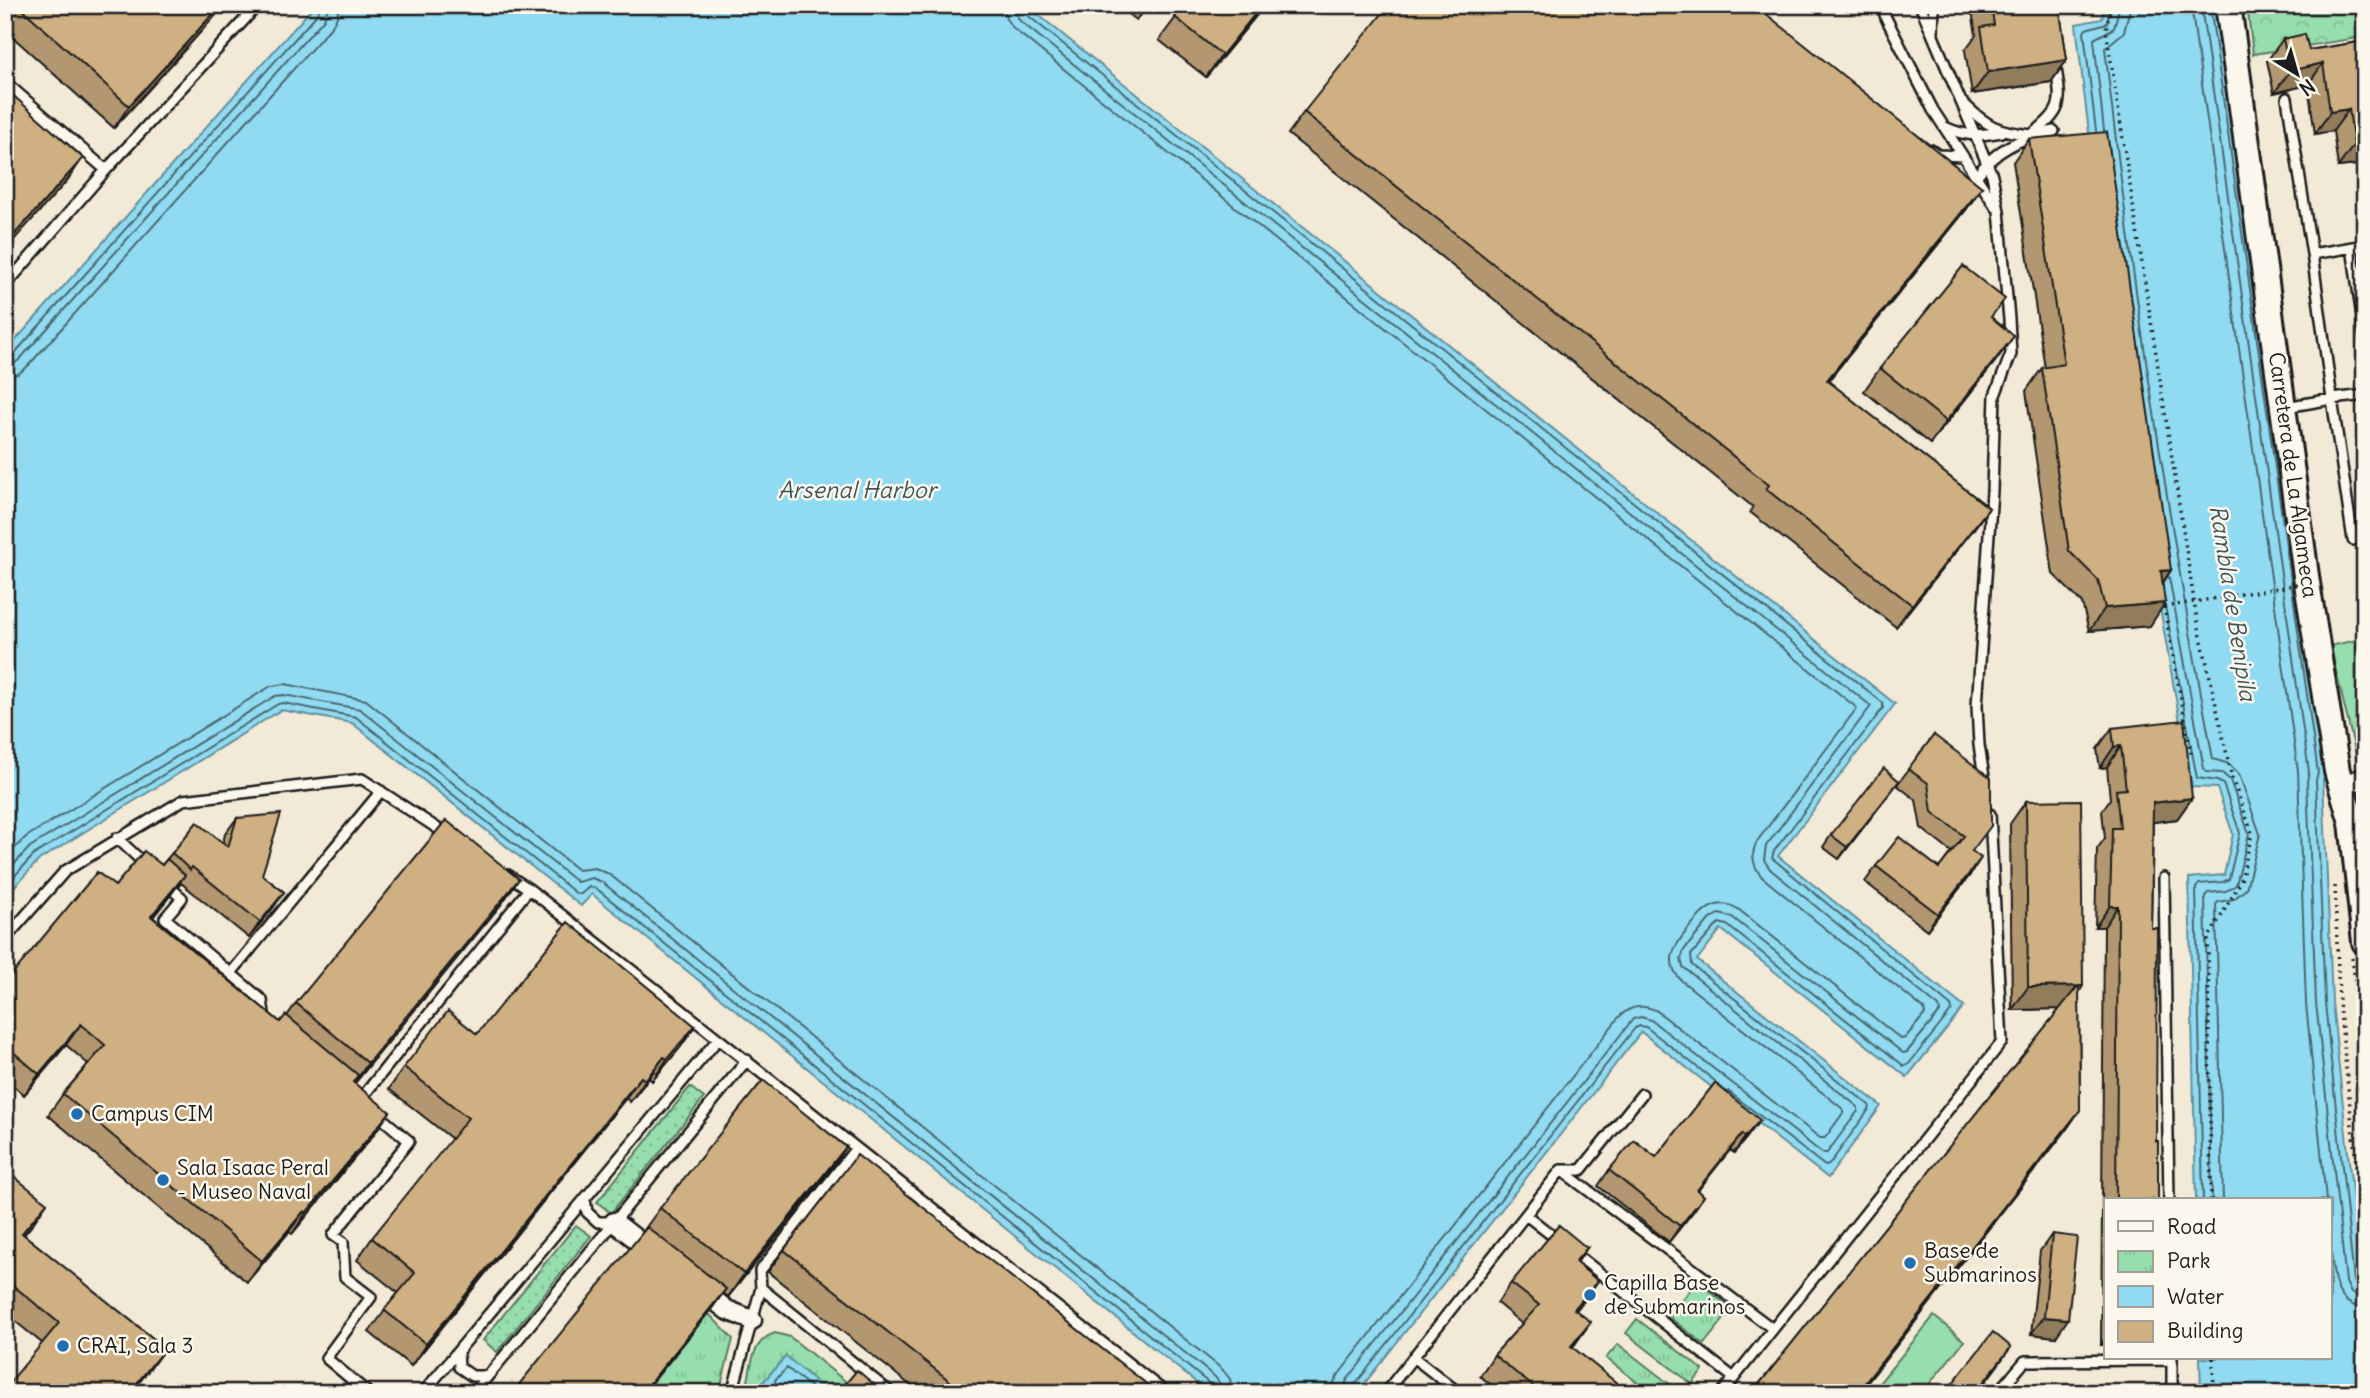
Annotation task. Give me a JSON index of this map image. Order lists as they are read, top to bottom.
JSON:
{
  "streets": {
    "street": ["Carretera de La Algameca"]
  },
  "water": ["Arsenal Harbor", "Rambla de Benipila"],
  "places": [
    "Campus CIM",
    "Sala Isaac Peral - Museo Naval",
    "Base de Submarinos",
    "Capilla Base de Submarinos",
    "CRAI, Sala 3"
  ],
  "legend": [
    "Road",
    "Park",
    "Water",
    "Building"
  ],
  "north": "bottom right"
}
